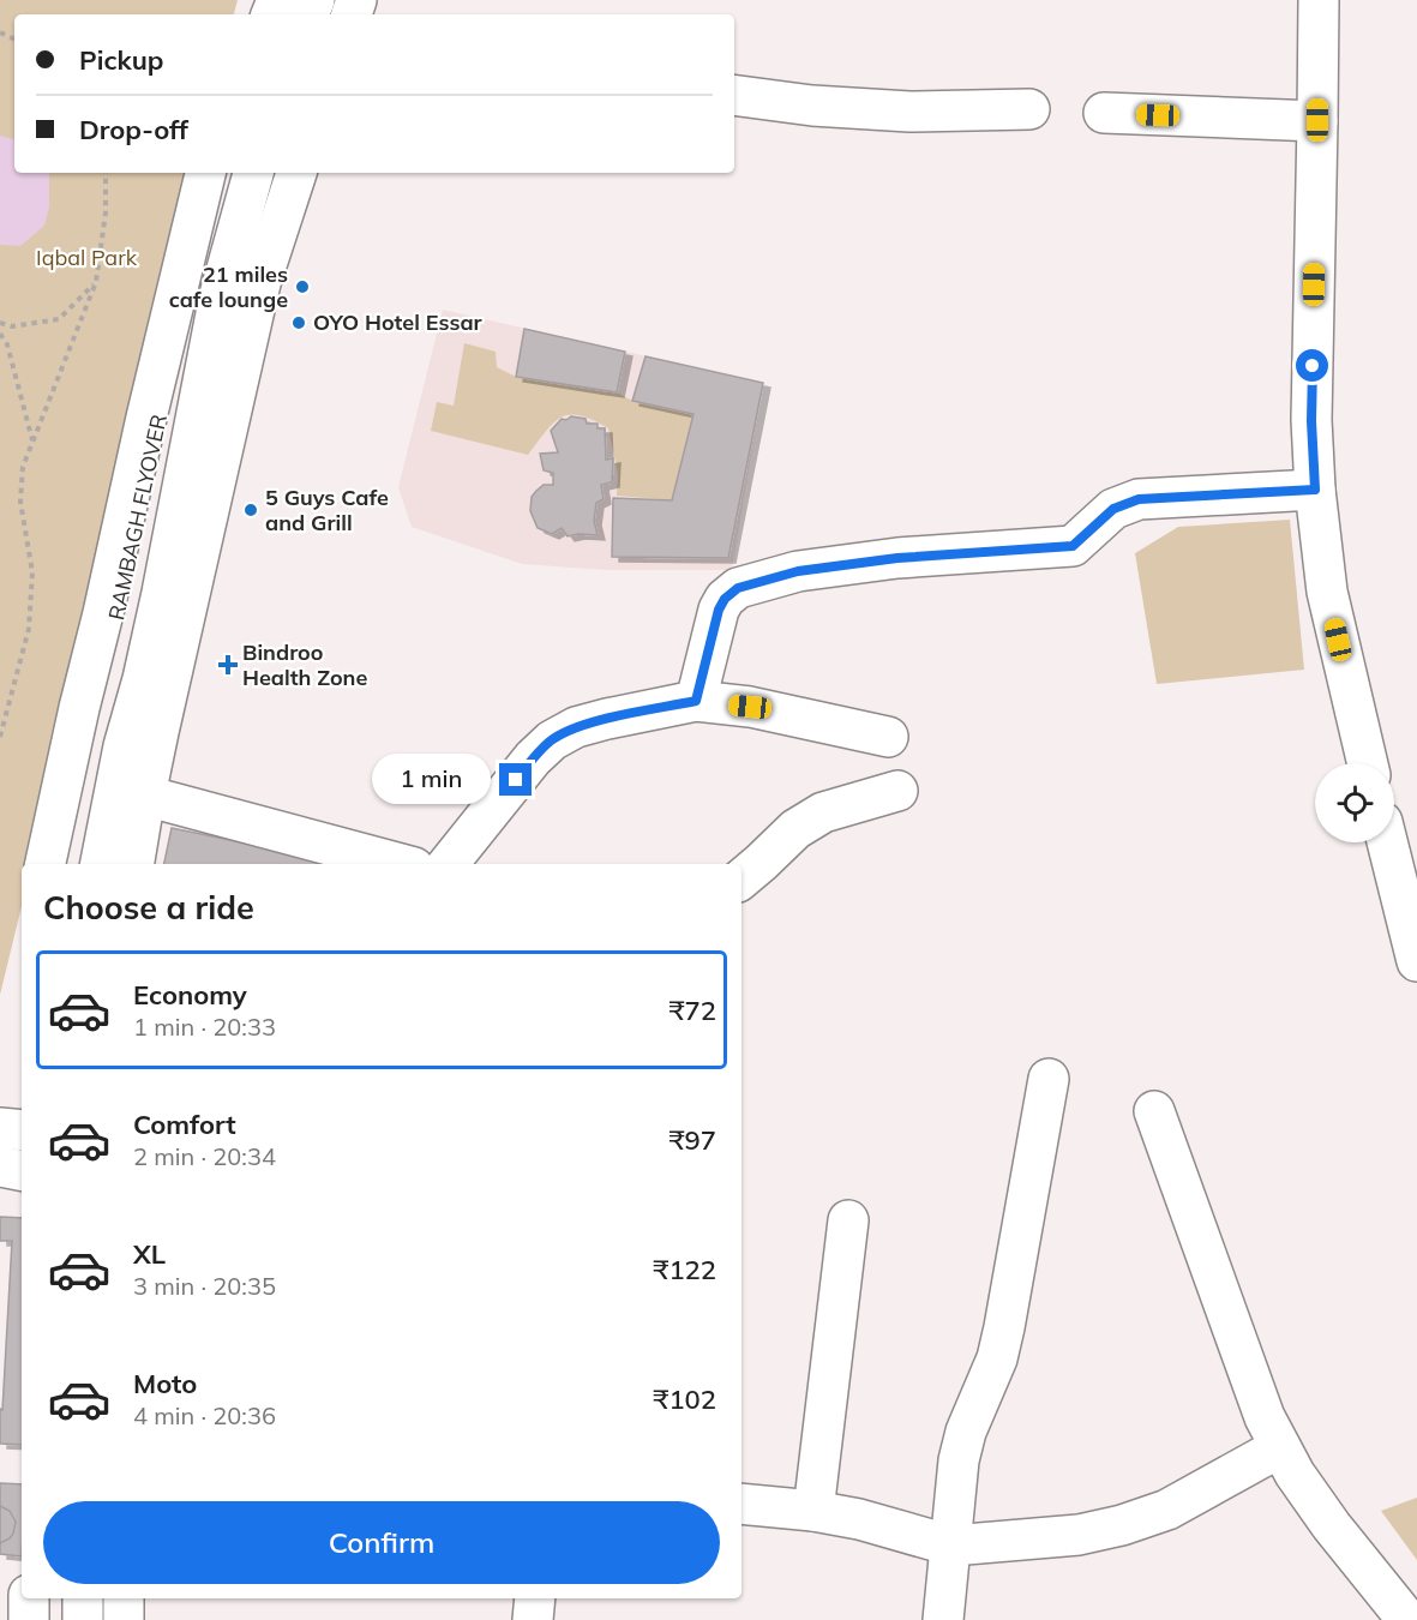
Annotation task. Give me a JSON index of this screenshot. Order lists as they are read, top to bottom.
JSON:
{
  "streets": {
    "street": ["RAMBAGH FLYOVER"]
  },
  "parks": ["Iqbal Park"],
  "places": {
    "other": ["21 miles cafe lounge", "OYO Hotel Essar", "5 Guys Cafe and Grill"],
    "health": ["Bindroo Health Zone"]
  },
  "page": {
    "banner": ["Pickup", "Drop-off"],
    "bubble": "1 min",
    "heading": "Choose a ride",
    "list": [
      {
        "name": "Economy",
        "note": "1 min · 20:33",
        "value": "₹72"
      },
      {
        "name": "Comfort",
        "note": "2 min · 20:34",
        "value": "₹97"
      },
      {
        "name": "XL",
        "note": "3 min · 20:35",
        "value": "₹122"
      },
      {
        "name": "Moto",
        "note": "4 min · 20:36",
        "value": "₹102"
      }
    ],
    "buttons": "Confirm"
  }
}
